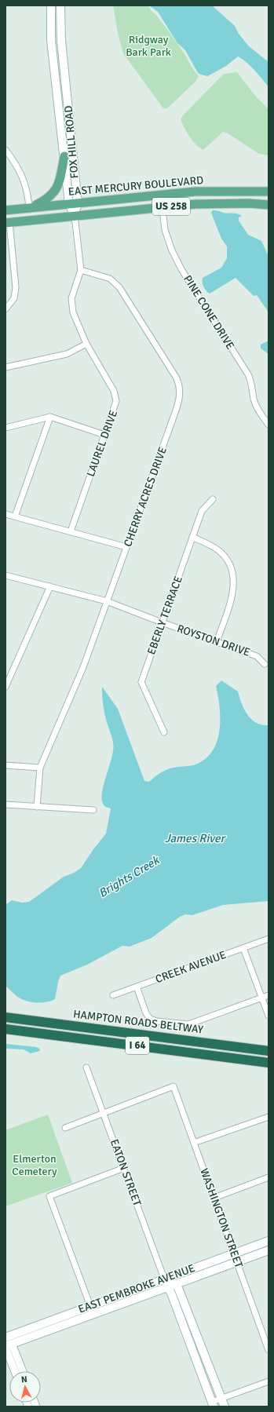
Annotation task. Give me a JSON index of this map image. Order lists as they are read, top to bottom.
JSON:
{
  "streets": {
    "highway": ["HAMPTON ROADS BELTWAY", "I 64"],
    "main road": [
      "FOX HILL ROAD",
      "EAST MERCURY BOULEVARD",
      "US 258",
      "EAST PEMBROKE AVENUE"
    ],
    "street": [
      "PINE CONE DRIVE",
      "LAUREL DRIVE",
      "CHERRY ACRES DRIVE",
      "EBERLY TERRACE",
      "ROYSTON DRIVE",
      "CREEK AVENUE",
      "EATON STREET",
      "WASHINGTON STREET"
    ]
  },
  "crossings": [
    ["FOX HILL ROAD", "EAST MERCURY BOULEVARD"],
    ["FOX HILL ROAD", "US 258"],
    ["EAST MERCURY BOULEVARD", "PINE CONE DRIVE"],
    ["US 258", "PINE CONE DRIVE"],
    ["LAUREL DRIVE", "CHERRY ACRES DRIVE"],
    ["CHERRY ACRES DRIVE", "ROYSTON DRIVE"],
    ["EBERLY TERRACE", "ROYSTON DRIVE"],
    ["EATON STREET", "WASHINGTON STREET"],
    ["EATON STREET", "EAST PEMBROKE AVENUE"],
    ["WASHINGTON STREET", "EAST PEMBROKE AVENUE"]
  ],
  "water": ["James River", "Brights Creek"],
  "parks": ["Ridgway Bark Park", "Elmerton Cemetery"],
  "north": "top"
}
